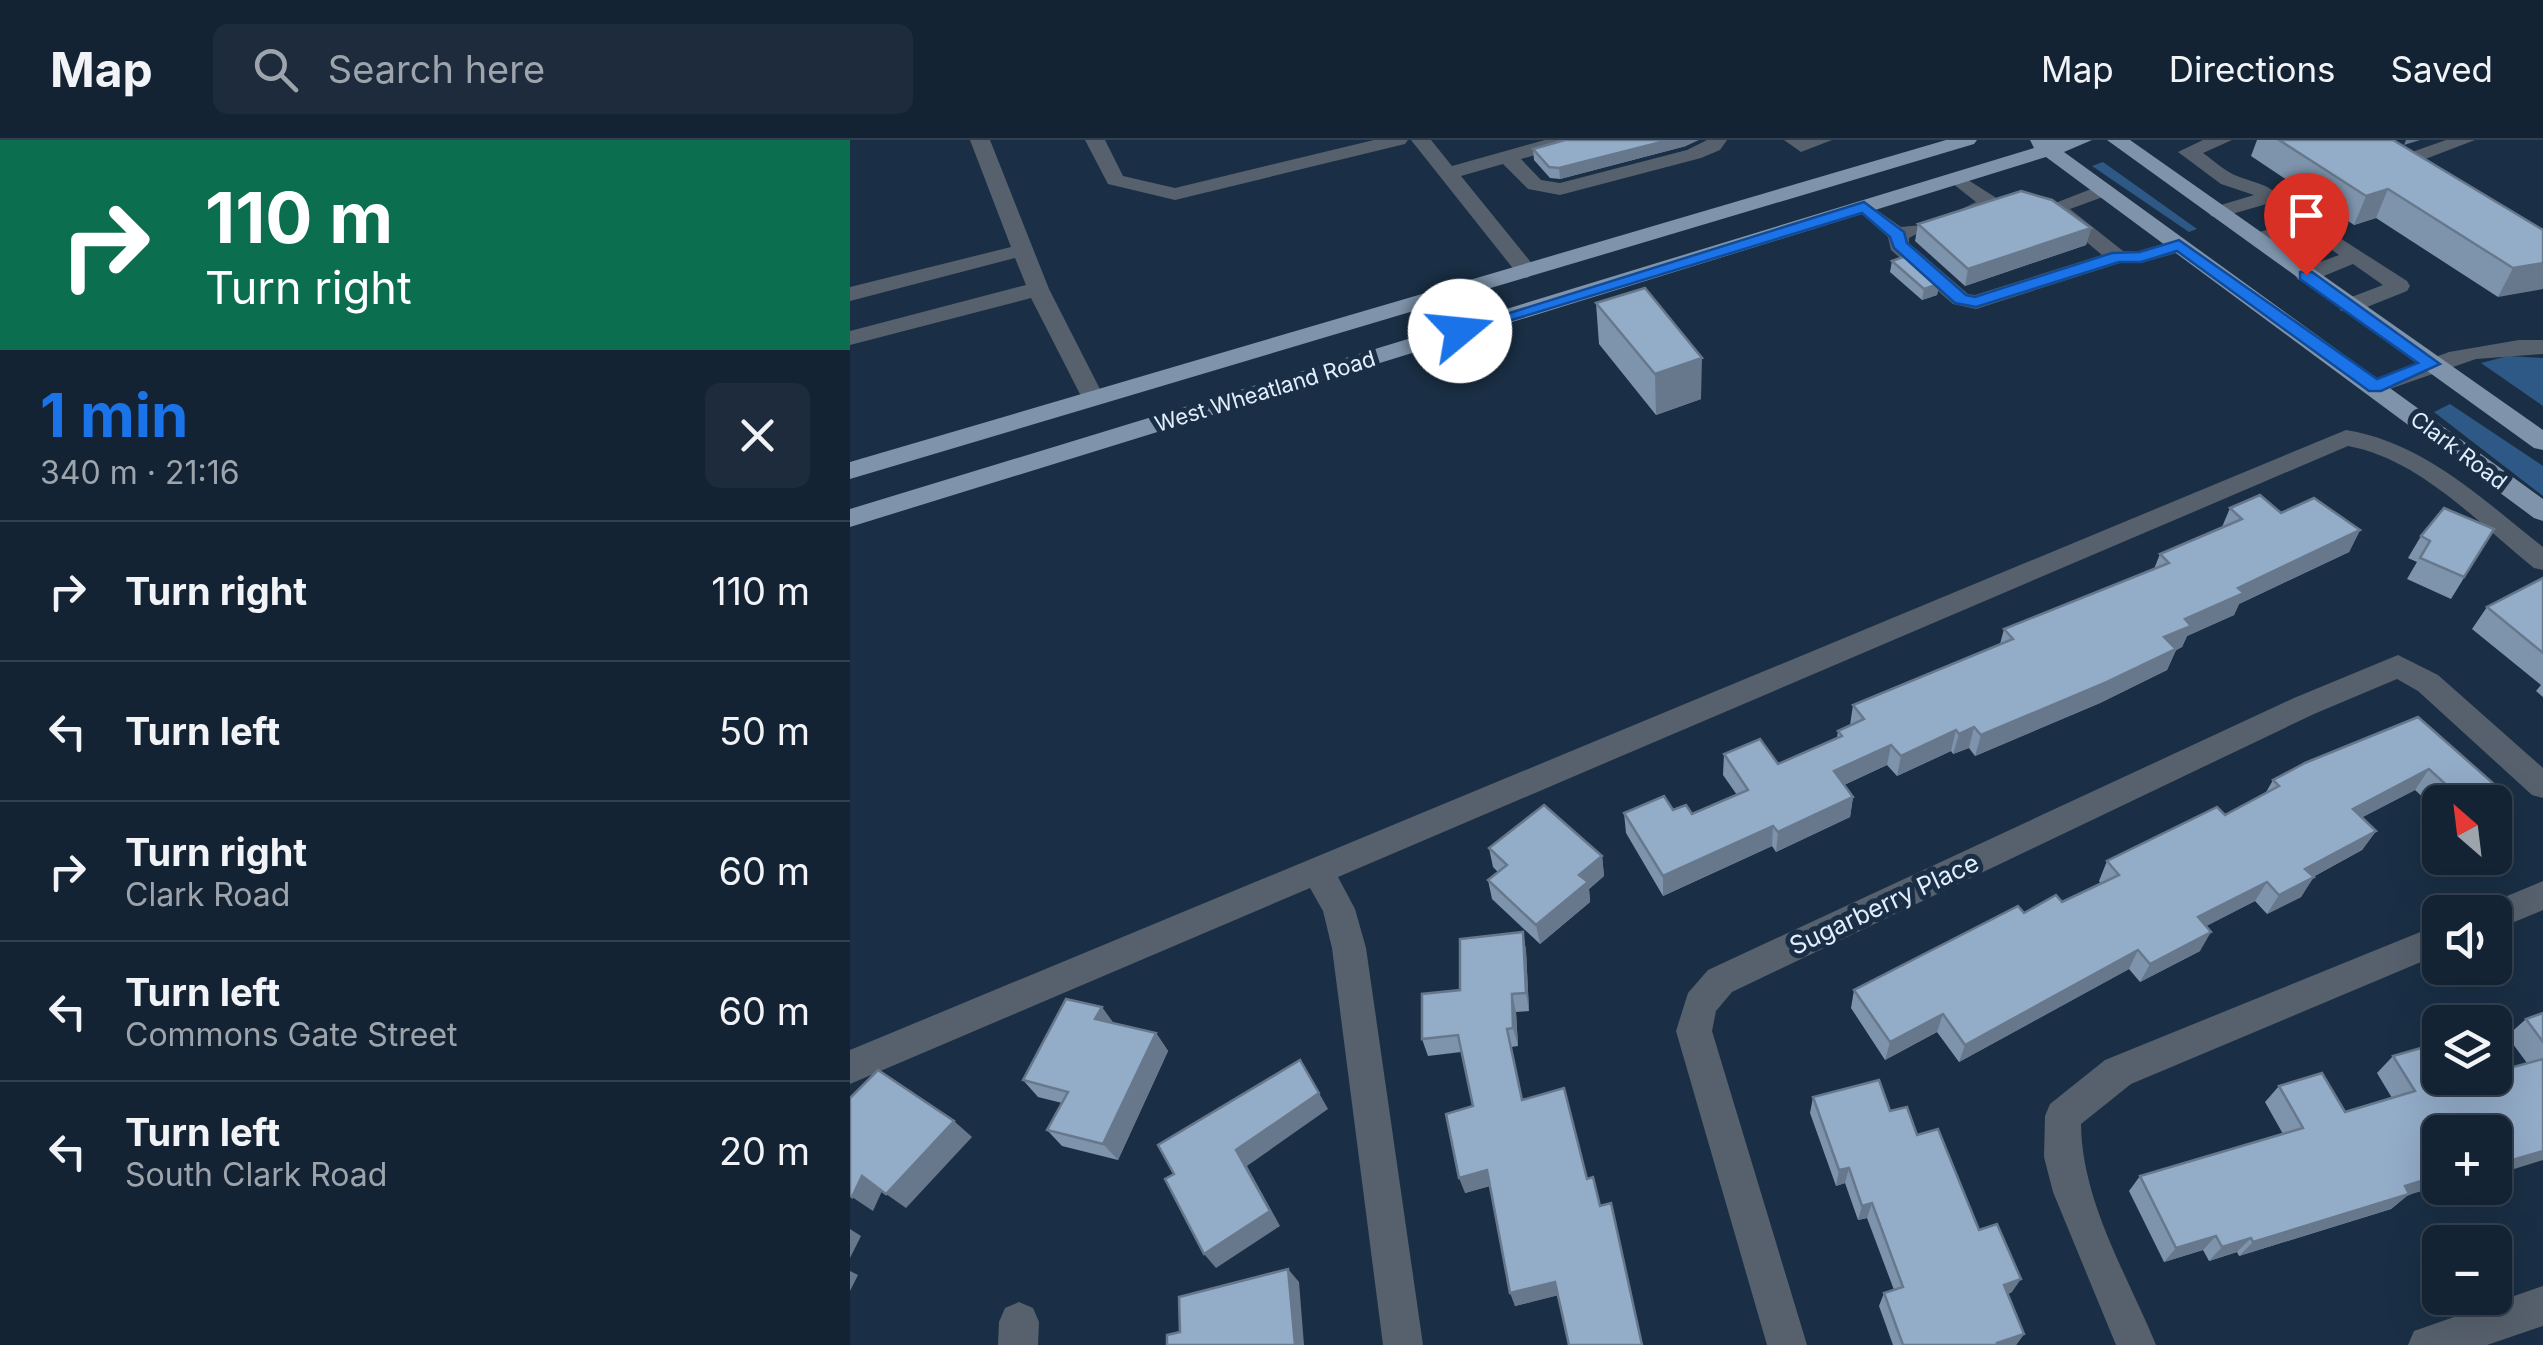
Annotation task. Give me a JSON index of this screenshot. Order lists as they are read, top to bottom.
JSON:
{
  "streets": {
    "main road": ["West Wheatland Road", "Clark Road"],
    "street": ["Sugarberry Place"]
  },
  "crossings": [
    ["West Wheatland Road", "Clark Road"]
  ],
  "north": "top left",
  "page": {
    "header": "Map",
    "search": "Search here",
    "nav": ["Map", "Directions", "Saved"],
    "turn": ["110 m", "Turn right"],
    "heading": ["1 min", "340 m · 21:16"],
    "list": [
      {
        "name": "Turn right",
        "value": "110 m"
      },
      {
        "name": "Turn left",
        "value": "50 m"
      },
      {
        "name": "Turn right",
        "note": "Clark Road",
        "value": "60 m"
      },
      {
        "name": "Turn left",
        "note": "Commons Gate Street",
        "value": "60 m"
      },
      {
        "name": "Turn left",
        "note": "South Clark Road",
        "value": "20 m"
      }
    ],
    "map_buttons": ["+", "−"]
  }
}
